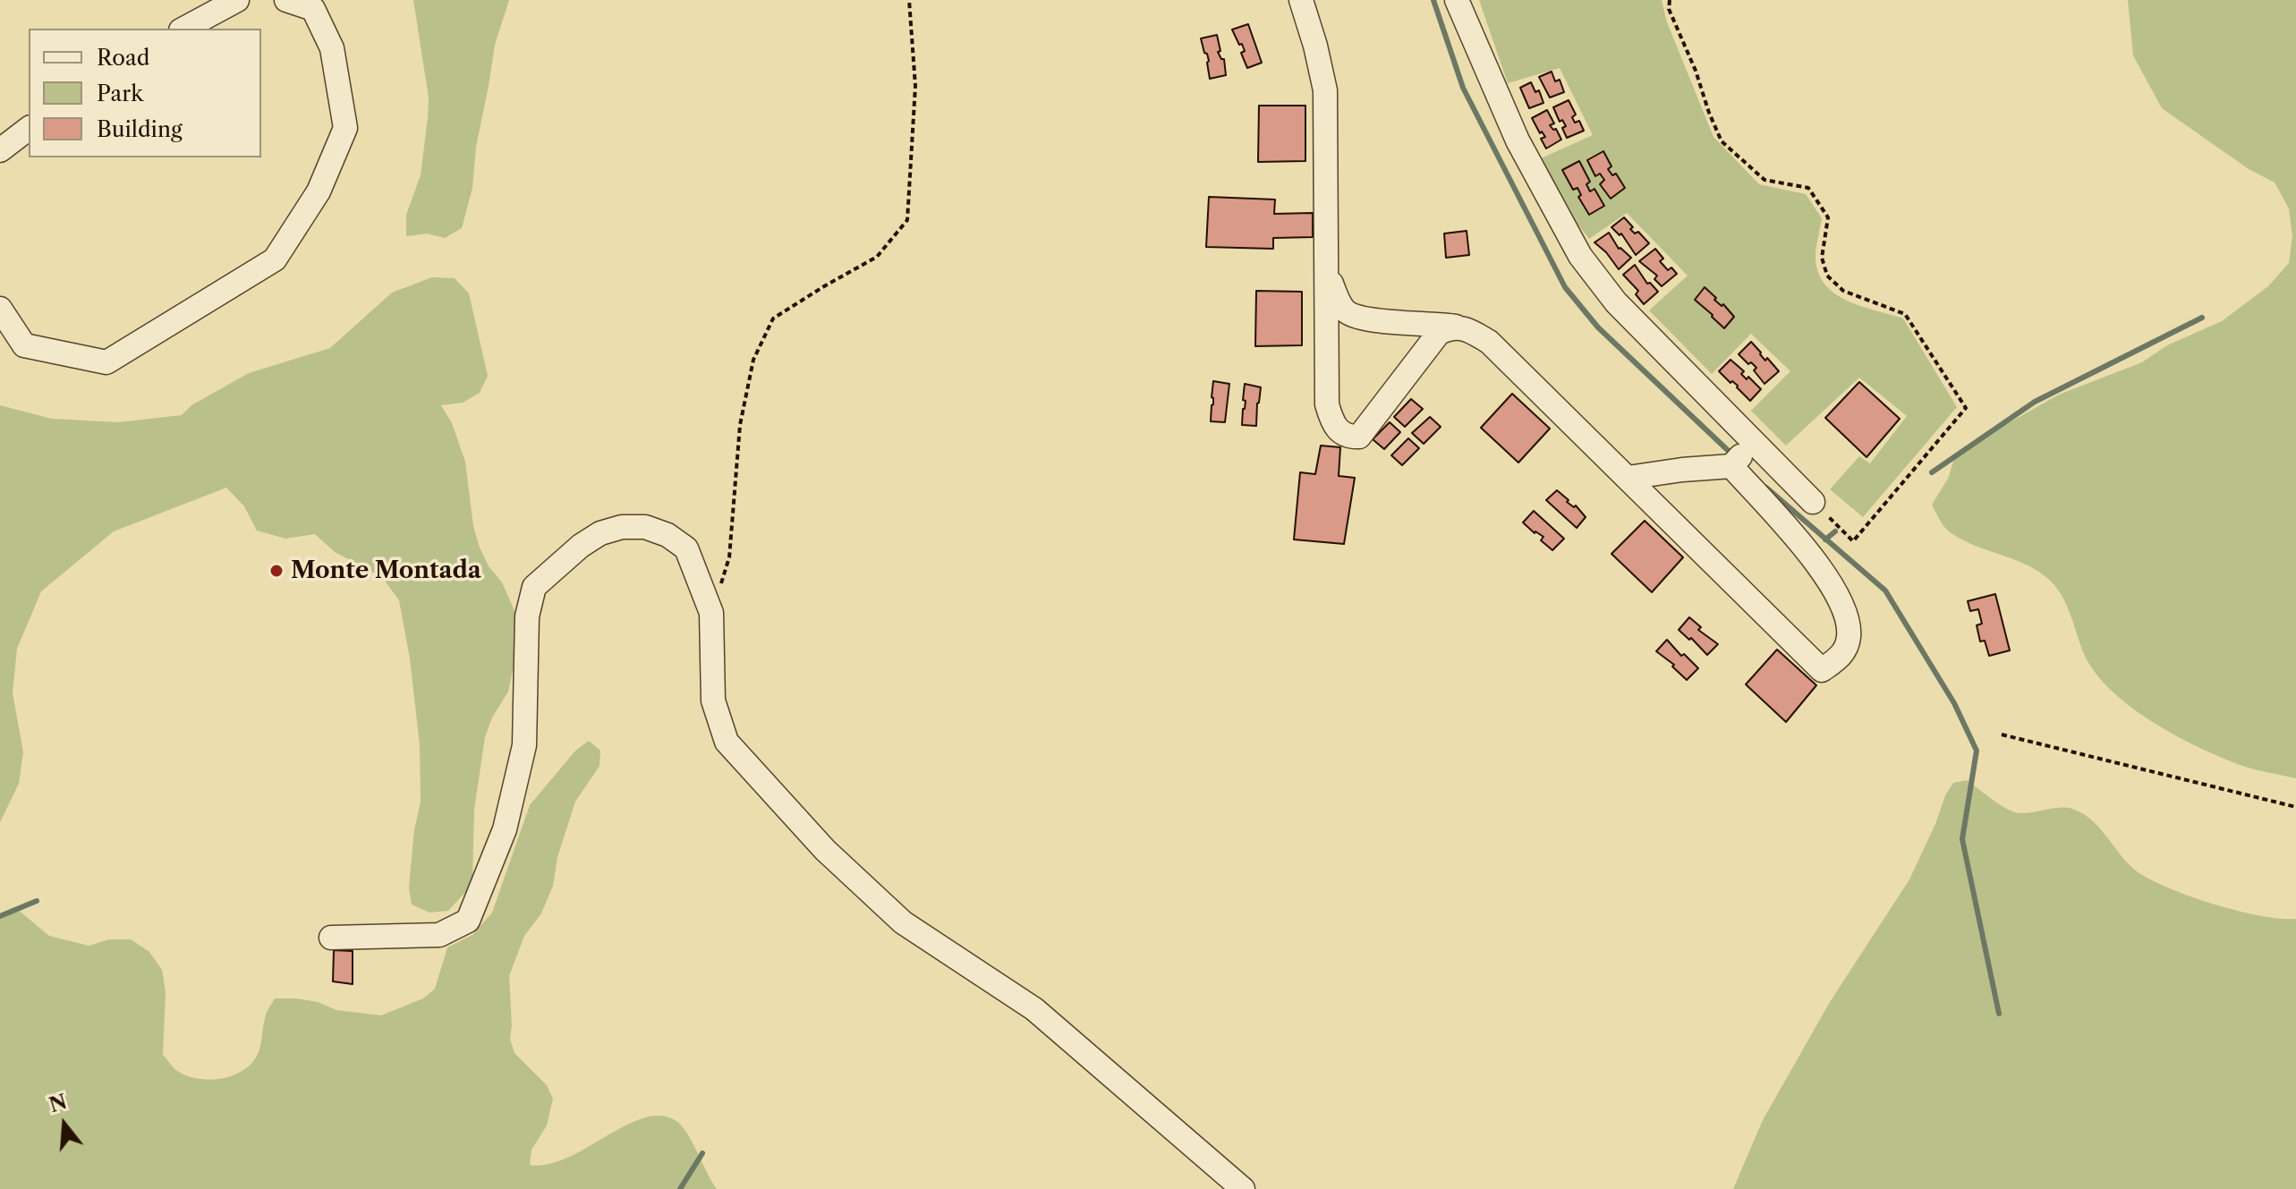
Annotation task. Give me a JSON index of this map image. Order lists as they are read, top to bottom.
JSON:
{
  "places": ["Monte Montada"],
  "legend": ["Road", "Park", "Building"],
  "north": "top"
}
